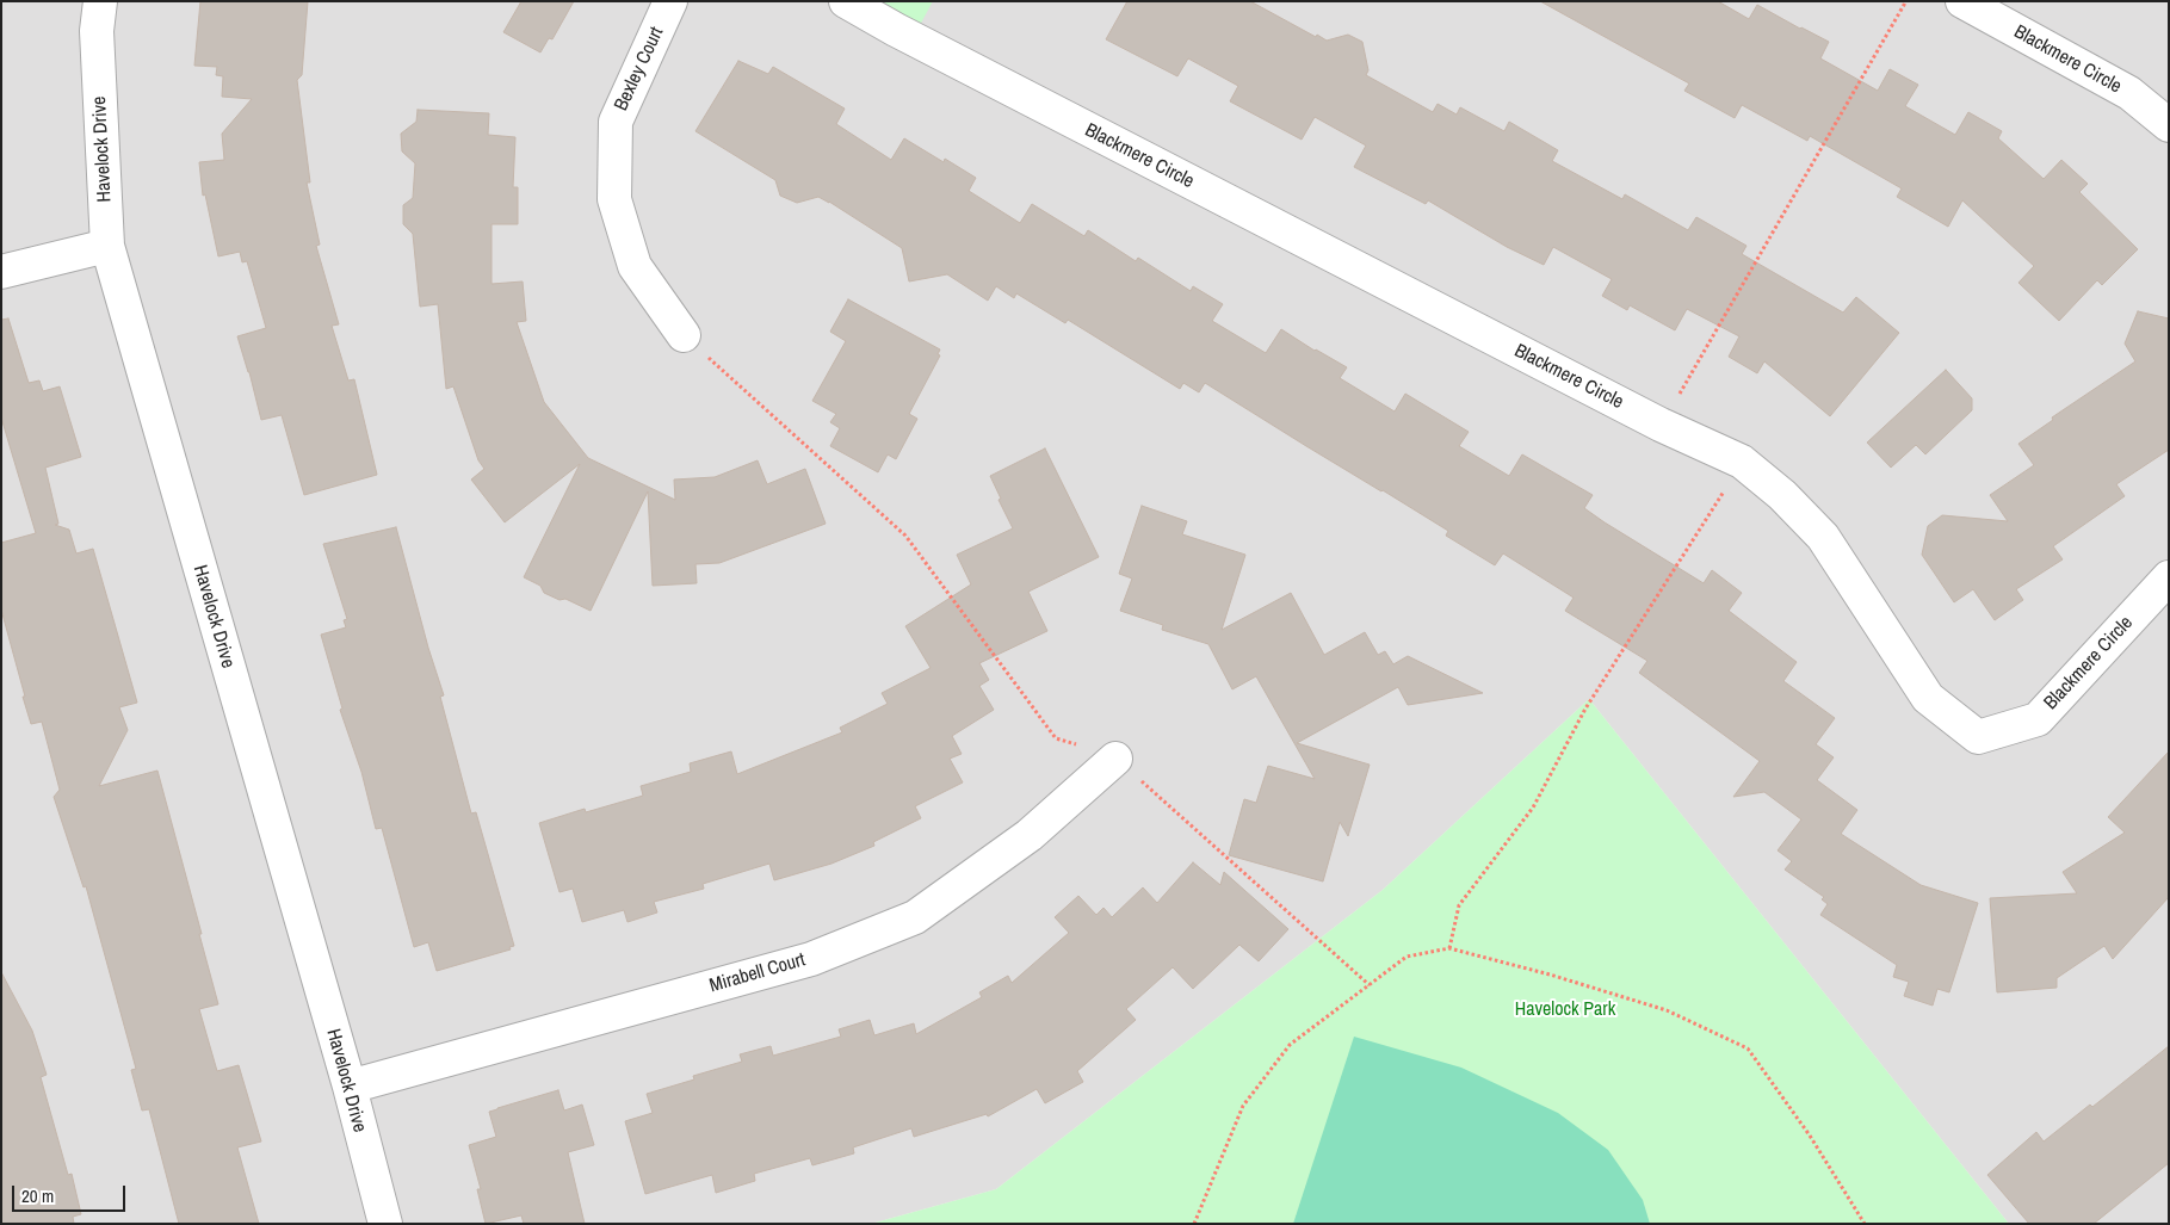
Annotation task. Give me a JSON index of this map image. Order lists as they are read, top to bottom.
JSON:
{
  "streets": {
    "street": [
      "Blackmere Circle",
      "Bexley Court",
      "Havelock Drive",
      "Mirabell Court"
    ]
  },
  "crossings": [
    ["Havelock Drive", "Mirabell Court"]
  ],
  "parks": ["Havelock Park"],
  "scale_bar": "20 m"
}
